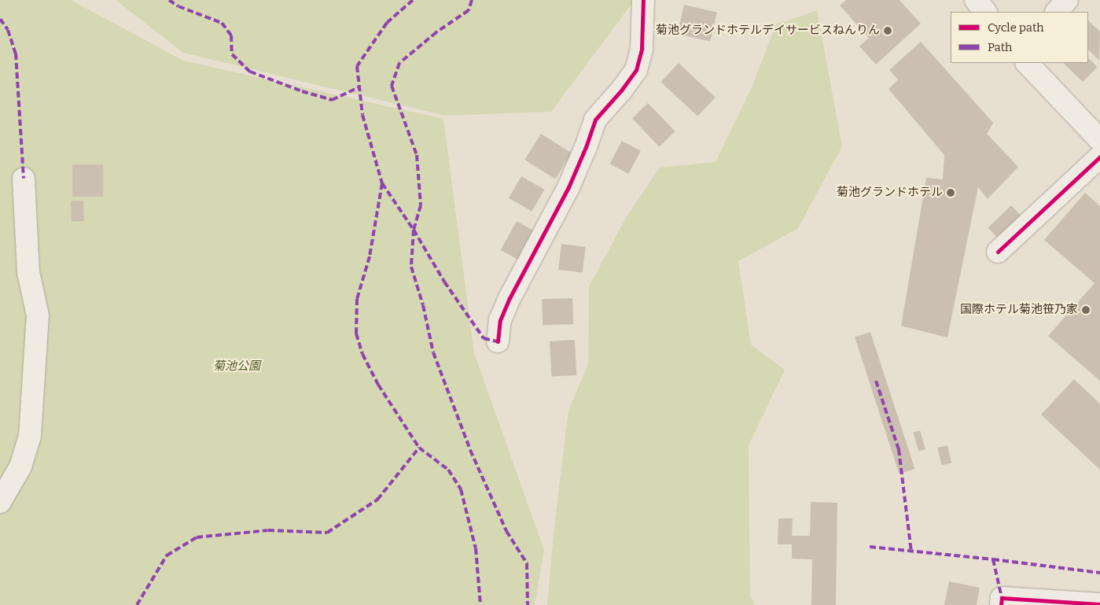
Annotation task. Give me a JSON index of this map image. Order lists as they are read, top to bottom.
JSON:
{
  "parks": ["菊池公園"],
  "places": ["菊池グランドホテルデイサービスねんりん", "菊池グランドホテル", "国際ホテル菊池笹乃家"],
  "legend": ["Cycle path", "Path"]
}
